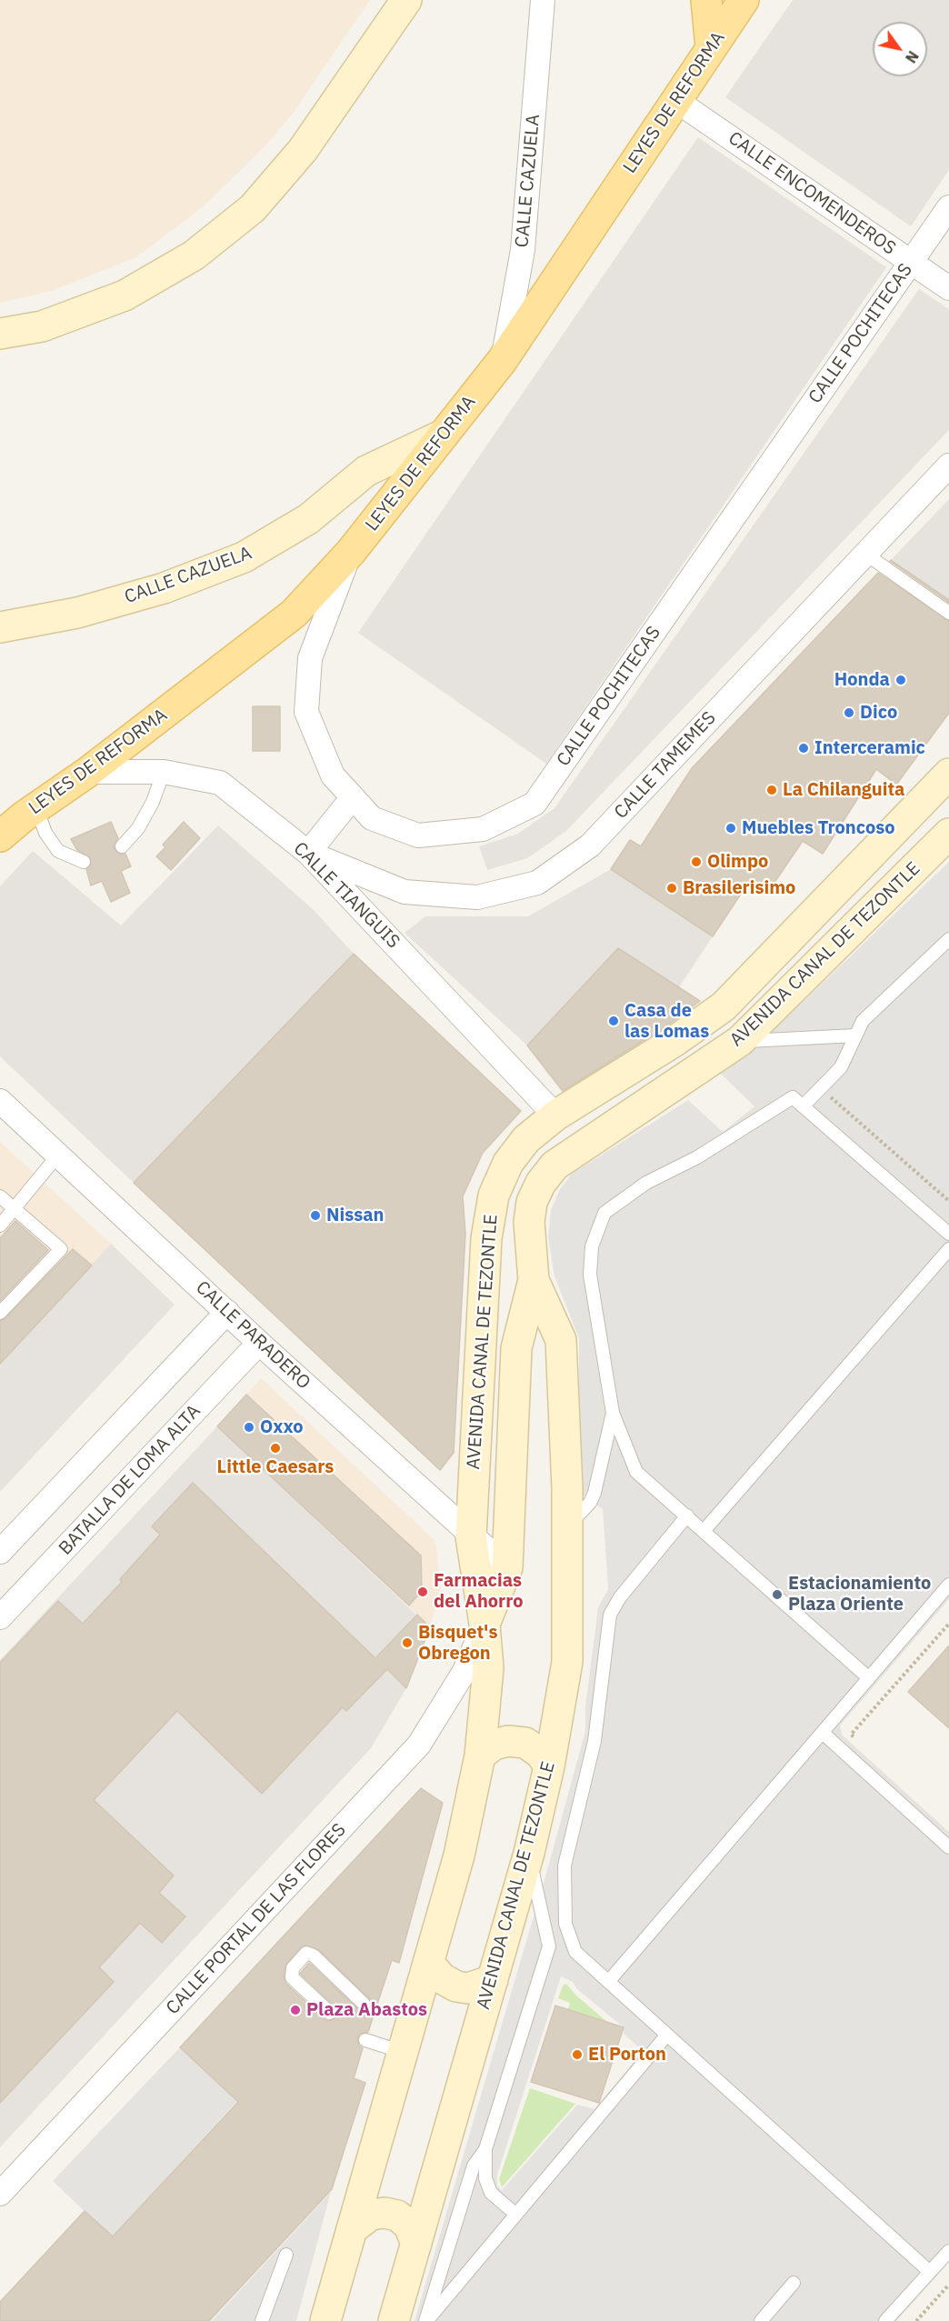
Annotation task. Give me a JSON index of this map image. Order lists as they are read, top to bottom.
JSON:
{
  "streets": {
    "main road": ["LEYES DE REFORMA", "CALLE CAZUELA", "AVENIDA CANAL DE TEZONTLE"],
    "street": [
      "CALLE ENCOMENDEROS",
      "CALLE POCHITECAS",
      "CALLE TAMEMES",
      "CALLE TIANGUIS",
      "CALLE PARADERO",
      "BATALLA DE LOMA ALTA",
      "CALLE PORTAL DE LAS FLORES"
    ]
  },
  "crossings": [
    ["LEYES DE REFORMA", "CALLE CAZUELA"],
    ["LEYES DE REFORMA", "CALLE ENCOMENDEROS"],
    ["LEYES DE REFORMA", "CALLE POCHITECAS"],
    ["LEYES DE REFORMA", "CALLE TIANGUIS"],
    ["CALLE ENCOMENDEROS", "CALLE POCHITECAS"],
    ["CALLE TAMEMES", "CALLE TIANGUIS"],
    ["CALLE TIANGUIS", "AVENIDA CANAL DE TEZONTLE"],
    ["AVENIDA CANAL DE TEZONTLE", "CALLE PARADERO"],
    ["AVENIDA CANAL DE TEZONTLE", "CALLE PORTAL DE LAS FLORES"],
    ["CALLE PARADERO", "BATALLA DE LOMA ALTA"]
  ],
  "places": [
    "Honda",
    "Dico",
    "Interceramic",
    "La Chilanguita",
    "Muebles Troncoso",
    "Olimpo",
    "Brasilerisimo",
    "Casa de las Lomas",
    "Nissan",
    "Oxxo",
    "Little Caesars",
    "Farmacias del Ahorro",
    "Estacionamiento Plaza Oriente",
    "Bisquet's Obregon",
    "Plaza Abastos",
    "El Porton"
  ],
  "north": "bottom right"
}
